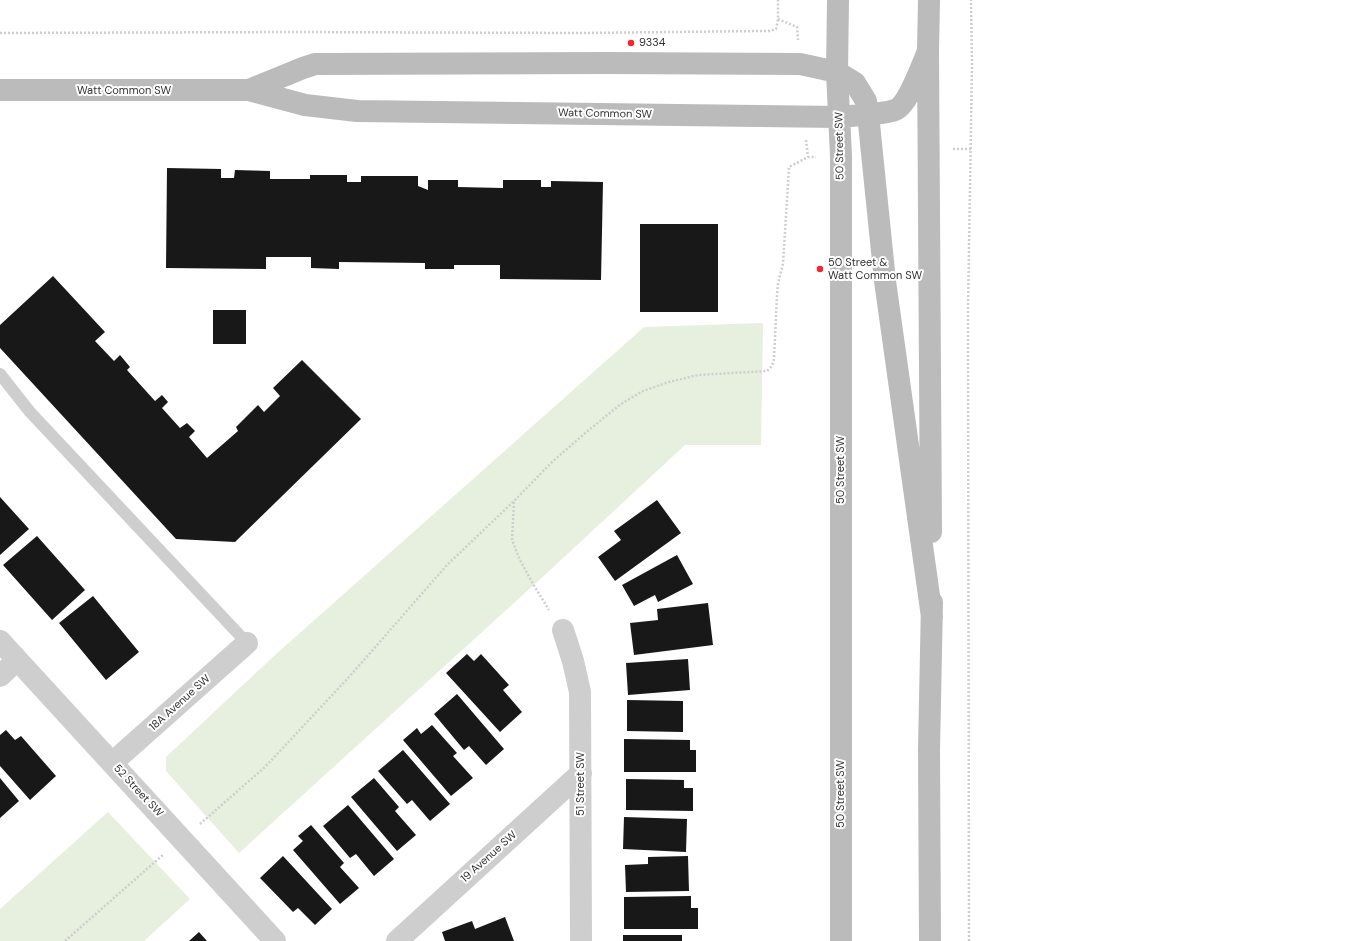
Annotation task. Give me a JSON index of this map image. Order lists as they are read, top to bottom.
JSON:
{
  "streets": {
    "main road": ["Watt Common SW", "50 Street SW"],
    "street": [
      "18A Avenue SW",
      "51 Street SW",
      "52 Street SW",
      "19 Avenue SW"
    ]
  },
  "crossings": [
    ["Watt Common SW", "50 Street SW"],
    ["18A Avenue SW", "52 Street SW"],
    ["51 Street SW", "19 Avenue SW"]
  ],
  "places": ["9334", "50 Street & Watt Common SW"]
}
